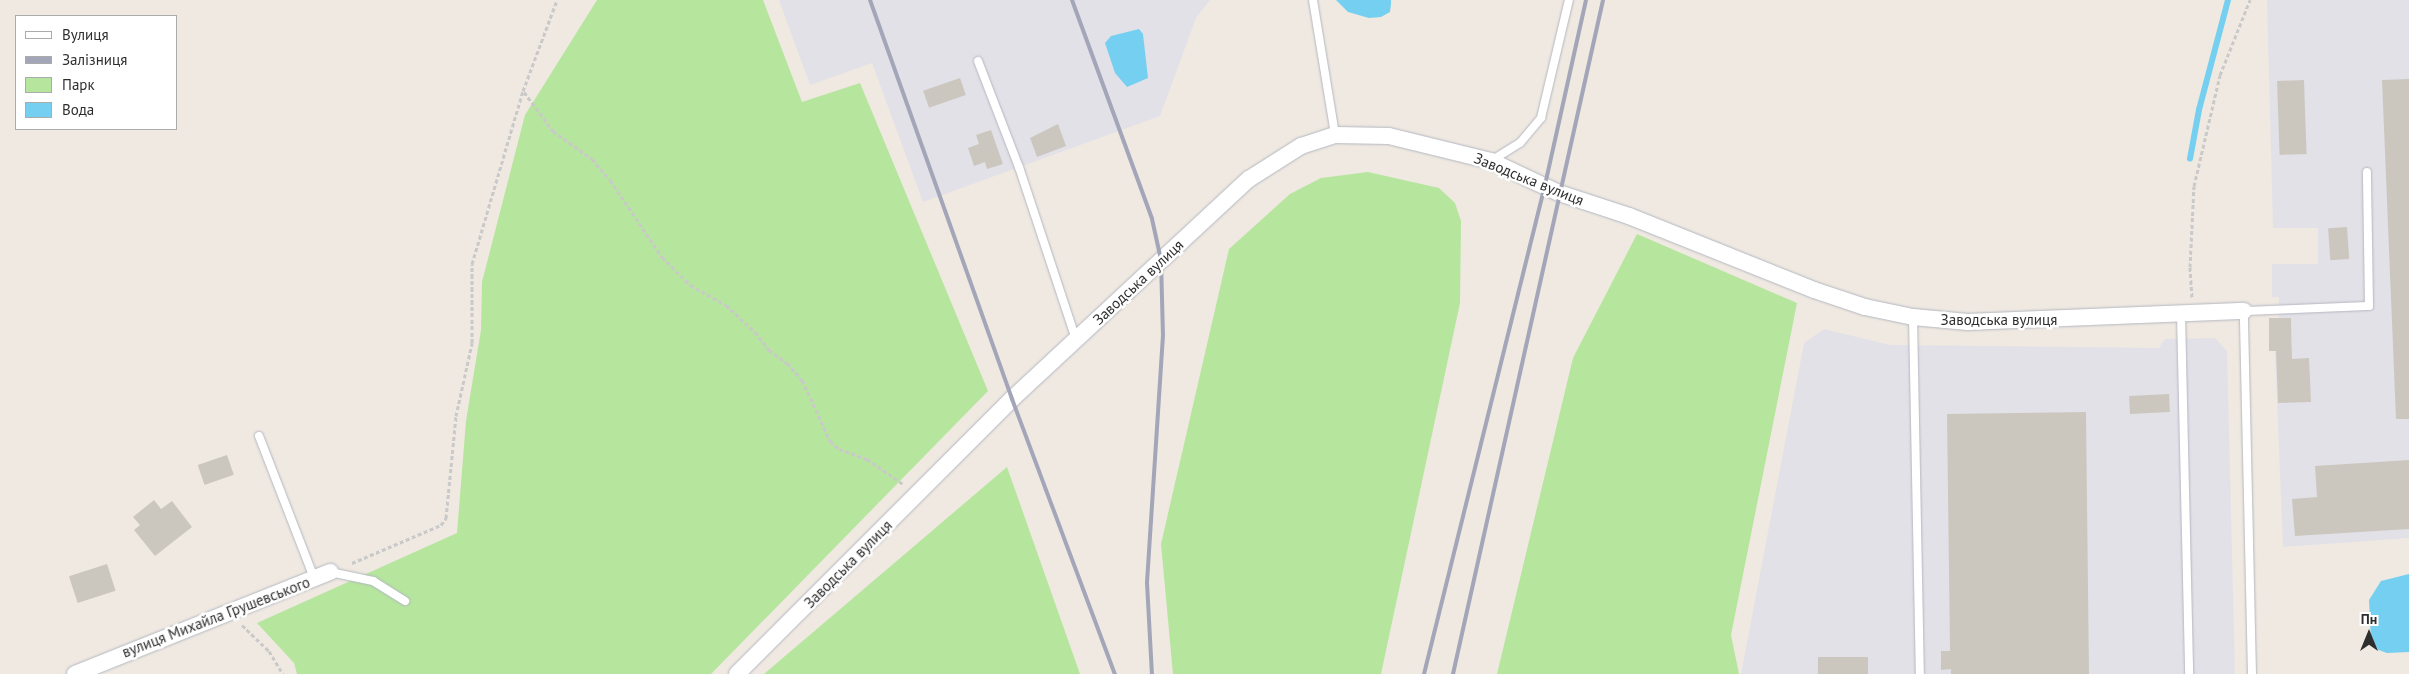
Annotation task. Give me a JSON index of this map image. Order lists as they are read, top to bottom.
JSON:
{
  "streets": {
    "street": ["Заводська вулиця", "вулиця Михайла Грушевського"]
  },
  "legend": [
    "Вулиця",
    "Залізниця",
    "Парк",
    "Вода"
  ],
  "north": "top"
}
